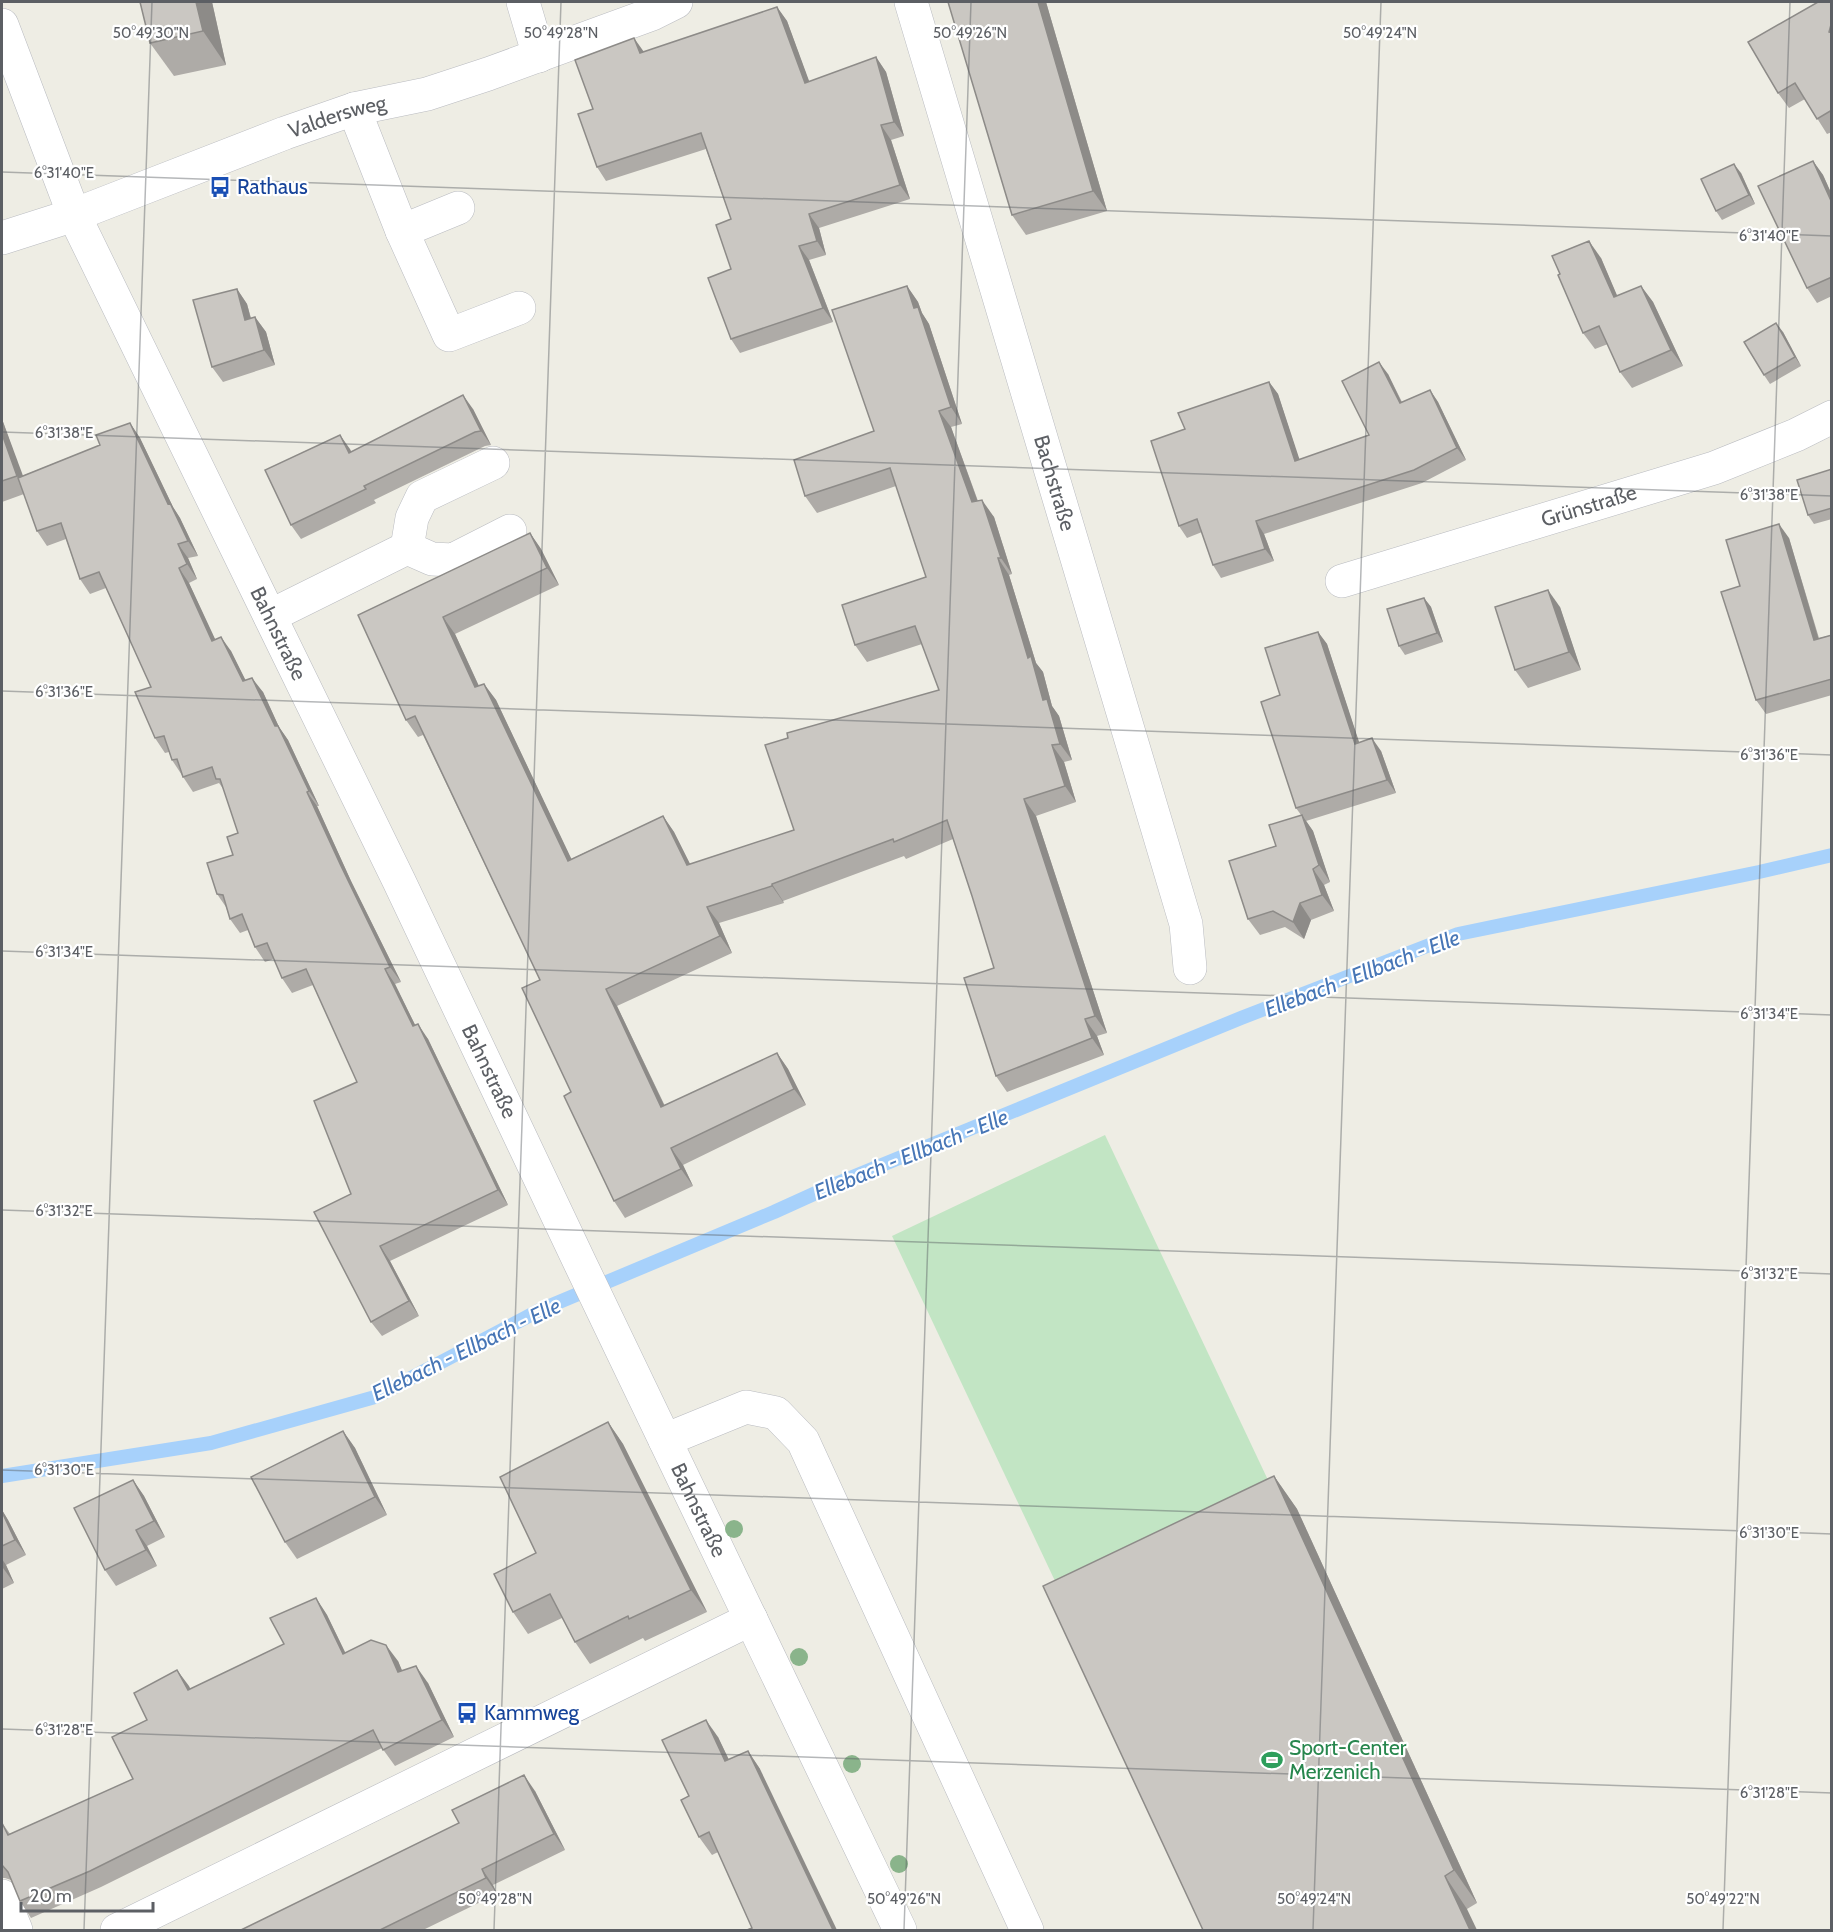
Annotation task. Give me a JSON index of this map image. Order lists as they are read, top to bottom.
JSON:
{
  "streets": {
    "street": [
      "Valdersweg",
      "Bachstraße",
      "Grünstraße",
      "Bahnstraße"
    ]
  },
  "crossings": [
    ["Valdersweg", "Bahnstraße"]
  ],
  "water": ["Ellebach - Ellbach - Elle"],
  "places": {
    "bus stop": ["Rathaus", "Kammweg"],
    "sports": ["Sport-Center Merzenich"]
  },
  "scale_bar": "20 m",
  "coordinates": [
    "50°49'30\"N",
    "50°49'28\"N",
    "50°49'26\"N",
    "50°49'24\"N",
    "6°31'40\"E",
    "6°31'38\"E",
    "6°31'36\"E",
    "6°31'34\"E",
    "6°31'32\"E",
    "6°31'30\"E",
    "6°31'28\"E",
    "50°49'22\"N"
  ]
}
